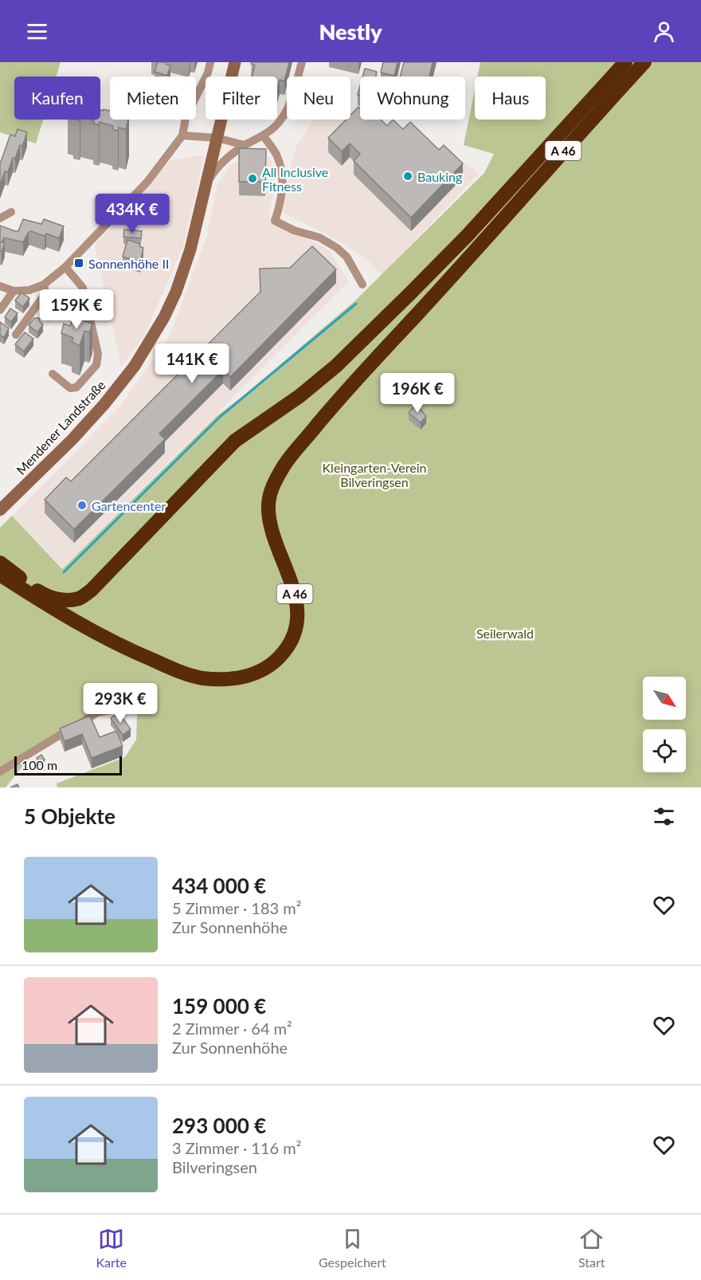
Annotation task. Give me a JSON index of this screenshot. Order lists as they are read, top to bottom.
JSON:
{
  "streets": {
    "highway": ["A 46"],
    "main road": ["Mendener Landstraße"]
  },
  "parks": ["Kleingarten-Verein Bilveringsen", "Seilerwald"],
  "places": {
    "other": ["Bauking", "All Inclusive Fitness", "Gartencenter"],
    "transit": ["Sonnenhöhe II"]
  },
  "scale_bar": "100 m",
  "north": "bottom right",
  "page": {
    "header": "Nestly",
    "chip": [
      "Kaufen",
      "Mieten",
      "Filter",
      "Neu",
      "Wohnung",
      "Haus"
    ],
    "price": [
      "434K €",
      "159K €",
      "141K €",
      "196K €",
      "293K €"
    ],
    "scale": "100 m",
    "heading": "5 Objekte",
    "list": [
      {
        "name": "434 000 €",
        "note": "5 Zimmer · 183 m² · Zur Sonnenhöhe"
      },
      {
        "name": "159 000 €",
        "note": "2 Zimmer · 64 m² · Zur Sonnenhöhe"
      },
      {
        "name": "293 000 €",
        "note": "3 Zimmer · 116 m² · Bilveringsen"
      }
    ],
    "tabs": ["Karte", "Gespeichert", "Start"]
  }
}
